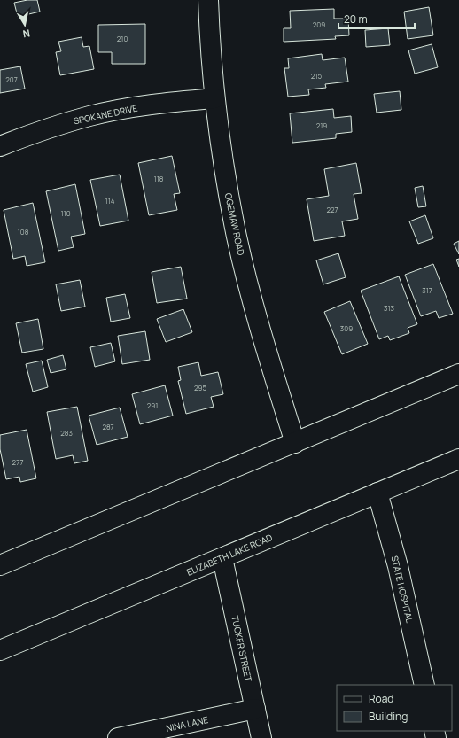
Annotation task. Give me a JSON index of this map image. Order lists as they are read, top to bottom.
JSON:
{
  "streets": {
    "street": [
      "SPOKANE DRIVE",
      "OGEMAW ROAD",
      "ELIZABETH LAKE ROAD",
      "STATE HOSPITAL",
      "TUCKER STREET",
      "NINA LANE"
    ]
  },
  "crossings": [
    ["SPOKANE DRIVE", "OGEMAW ROAD"],
    ["ELIZABETH LAKE ROAD", "STATE HOSPITAL"],
    ["ELIZABETH LAKE ROAD", "TUCKER STREET"],
    ["TUCKER STREET", "NINA LANE"]
  ],
  "house_numbers": [
    "209",
    "210",
    "215",
    "207",
    "219",
    "118",
    "114",
    "227",
    "110",
    "108",
    "317",
    "313",
    "309",
    "295",
    "291",
    "287",
    "283",
    "277"
  ],
  "legend": ["Road", "Building"],
  "scale_bar": "20 m",
  "north": "bottom"
}
